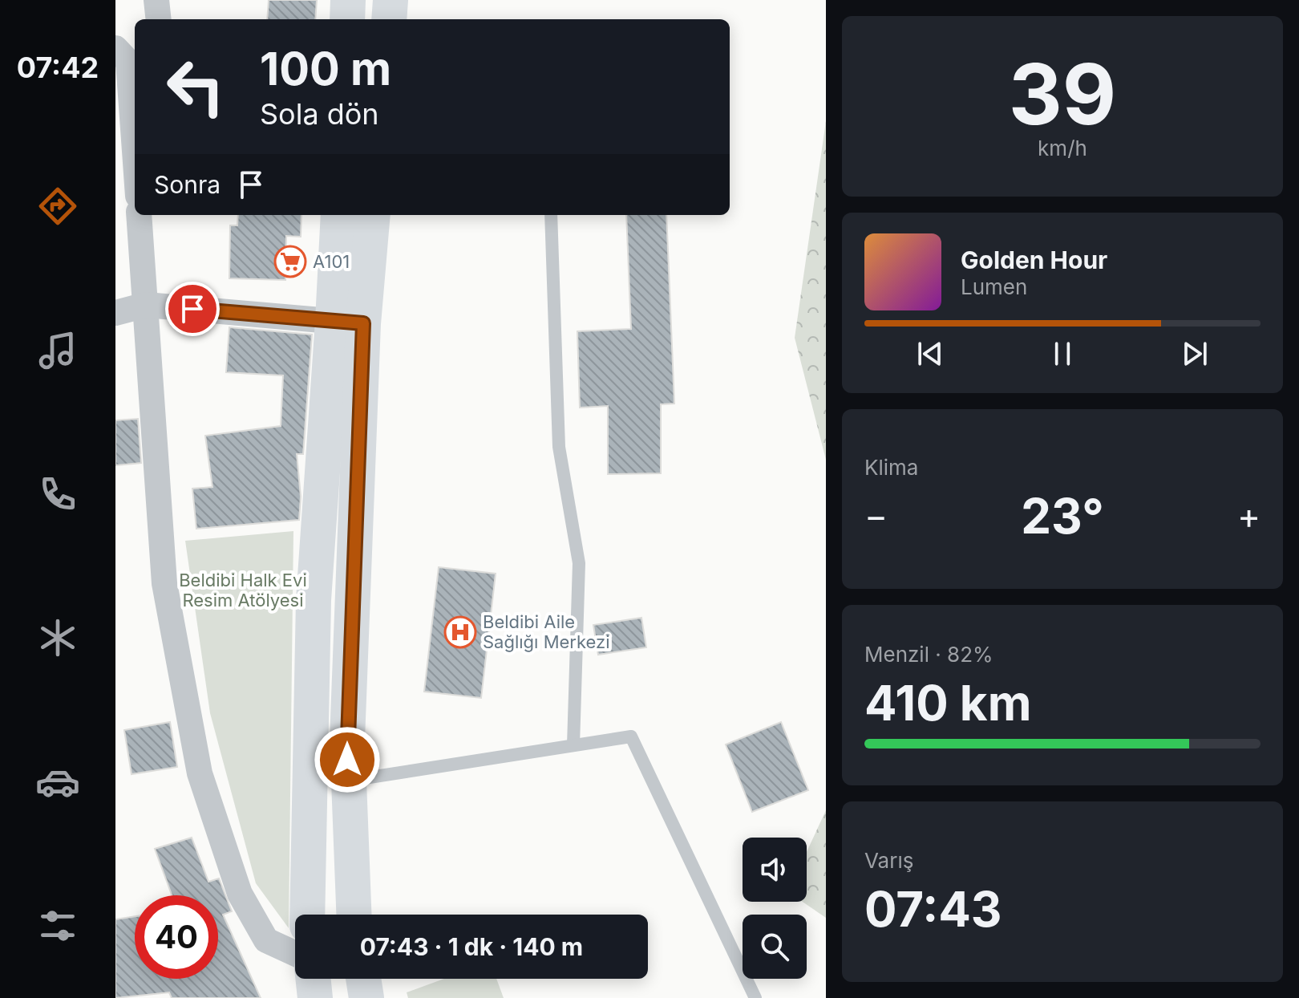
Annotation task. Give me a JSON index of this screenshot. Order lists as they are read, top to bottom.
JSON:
{
  "parks": ["Beldibi Halk Evi Resim Atölyesi"],
  "places": {
    "supermarket": ["A101"],
    "hospital": ["Beldibi Aile Sağlığı Merkezi"]
  },
  "page": {
    "tabs": "07:42",
    "tile": [
      ["39", "km/h"],
      "Klima",
      ["Menzil · 82%", "410 km"],
      ["Varış", "07:43"]
    ],
    "turn": ["100 m", "Sola dön"],
    "then": "Sonra",
    "song": ["Golden Hour", "Lumen"],
    "heat": ["−", "23°", "+"],
    "limit": "40",
    "trip": "07:43 · 1 dk · 140 m"
  }
}
